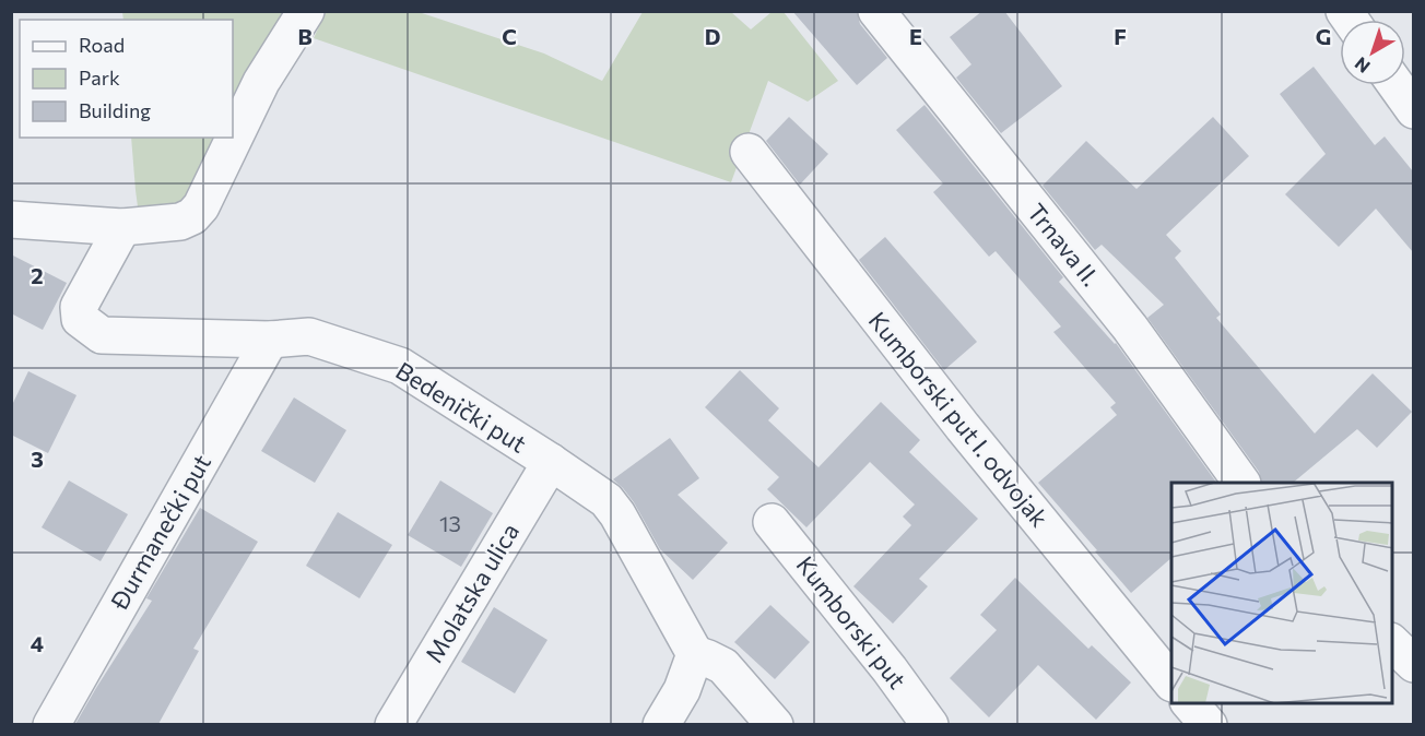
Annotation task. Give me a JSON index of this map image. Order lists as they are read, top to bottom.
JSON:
{
  "streets": {
    "street": [
      "Trnava II.",
      "Bedenički put",
      "Kumborski put I. odvojak",
      "Đurmanečki put",
      "Molatska ulica",
      "Kumborski put"
    ]
  },
  "crossings": [
    ["Bedenički put", "Đurmanečki put"],
    ["Bedenički put", "Molatska ulica"]
  ],
  "house_numbers": ["13"],
  "legend": ["Road", "Park", "Building"],
  "north": "bottom left",
  "grid": {
    "columns": [
      "B",
      "C",
      "D",
      "E",
      "F",
      "G"
    ],
    "rows": ["2", "3", "4"]
  }
}
